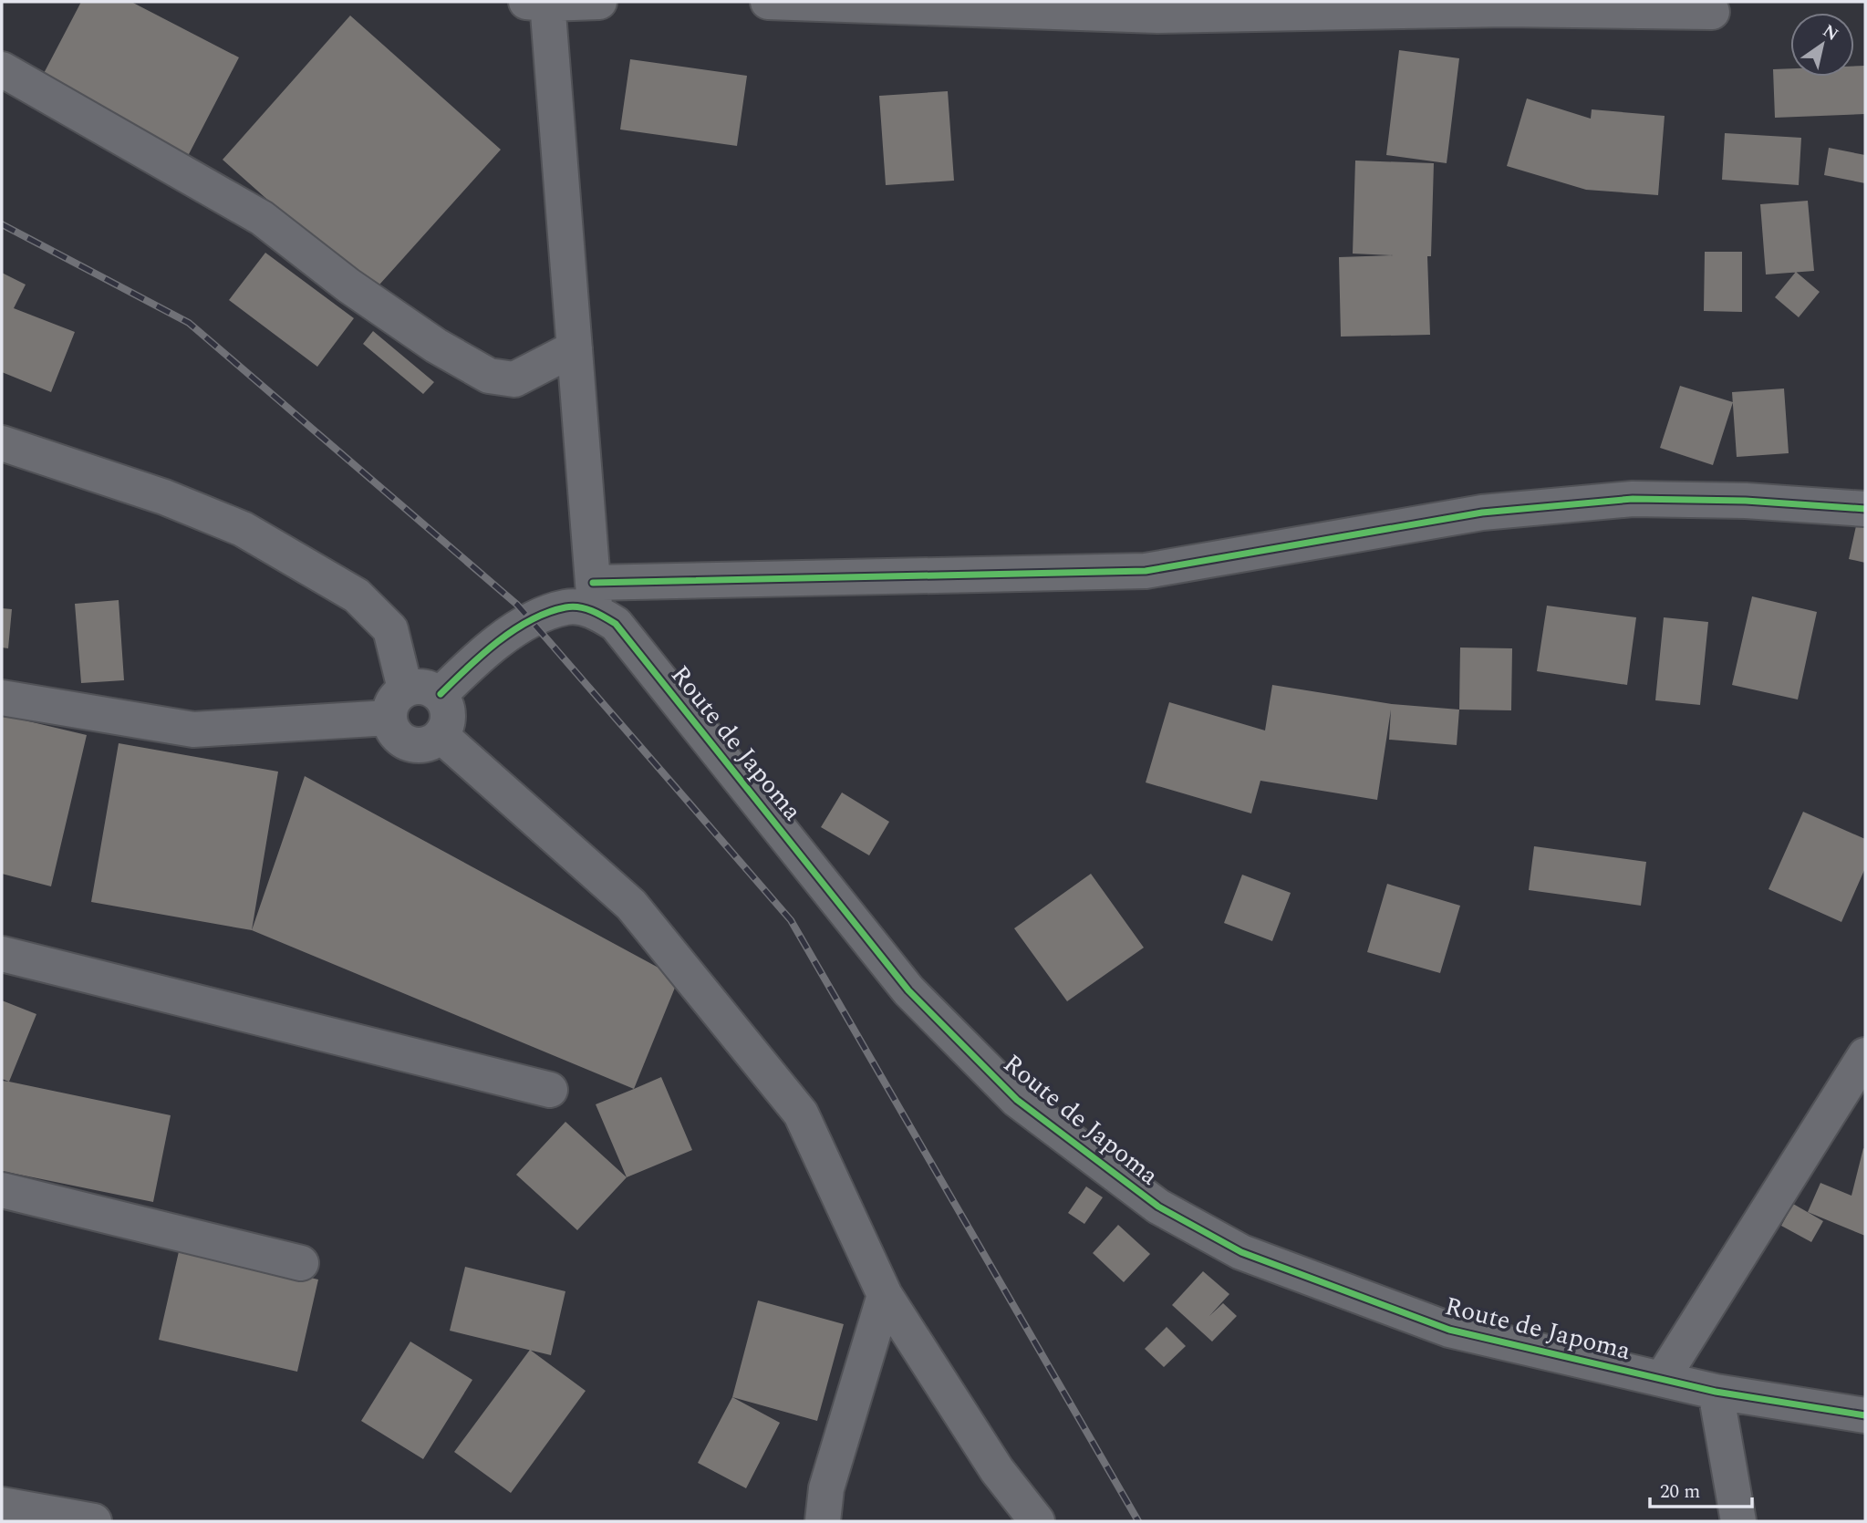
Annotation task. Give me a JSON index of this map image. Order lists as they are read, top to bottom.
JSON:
{
  "streets": {
    "street": ["Route de Japoma"]
  },
  "scale_bar": "20 m",
  "north": "top right"
}
